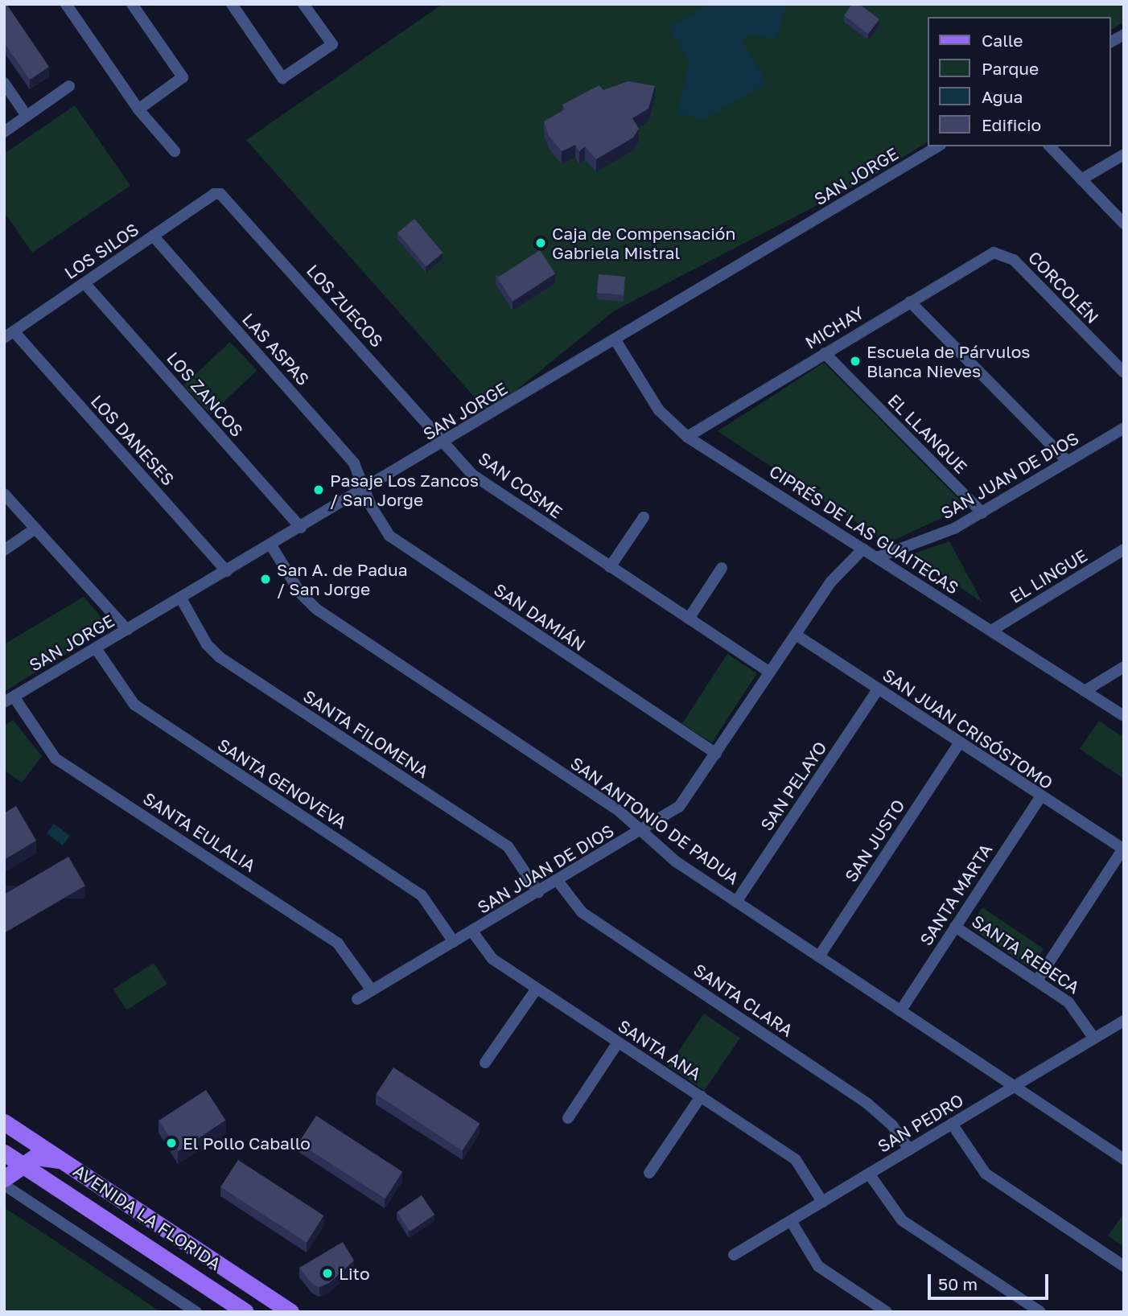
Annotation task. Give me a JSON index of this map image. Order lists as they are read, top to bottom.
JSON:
{
  "streets": {
    "main road": ["AVENIDA LA FLORIDA"],
    "street": [
      "SAN JORGE",
      "LOS SILOS",
      "CORCOLÉN",
      "LOS ZUECOS",
      "MICHAY",
      "LAS ASPAS",
      "LOS ZANCOS",
      "EL LLANQUE",
      "LOS DANESES",
      "SAN JUAN DE DIOS",
      "SAN COSME",
      "CIPRÉS DE LAS GUAITECAS",
      "EL LINGUE",
      "SAN DAMIÁN",
      "SAN JUAN CRISÓSTOMO",
      "SANTA FILOMENA",
      "SANTA GENOVEVA",
      "SAN PELAYO",
      "SAN ANTONIO DE PADUA",
      "SANTA EULALIA",
      "SAN JUSTO",
      "SANTA MARTA",
      "SANTA REBECA",
      "SANTA CLARA",
      "SANTA ANA",
      "SAN PEDRO"
    ]
  },
  "crossings": [
    ["SAN JORGE", "LOS ZUECOS"],
    ["SAN JORGE", "LAS ASPAS"],
    ["SAN JORGE", "LOS ZANCOS"],
    ["SAN JORGE", "LOS DANESES"],
    ["SAN JORGE", "SAN COSME"],
    ["SAN JORGE", "CIPRÉS DE LAS GUAITECAS"],
    ["SAN JORGE", "SAN DAMIÁN"],
    ["SAN JORGE", "SANTA FILOMENA"],
    ["SAN JORGE", "SANTA GENOVEVA"],
    ["SAN JORGE", "SAN ANTONIO DE PADUA"],
    ["SAN JORGE", "SANTA EULALIA"],
    ["LOS SILOS", "LOS ZUECOS"],
    ["LOS SILOS", "LAS ASPAS"],
    ["LOS SILOS", "LOS ZANCOS"],
    ["LOS SILOS", "LOS DANESES"],
    ["CORCOLÉN", "MICHAY"],
    ["LOS ZUECOS", "SAN COSME"],
    ["MICHAY", "EL LLANQUE"],
    ["MICHAY", "CIPRÉS DE LAS GUAITECAS"],
    ["LAS ASPAS", "SAN DAMIÁN"],
    ["EL LLANQUE", "SAN JUAN DE DIOS"],
    ["SAN JUAN DE DIOS", "SAN COSME"],
    ["SAN JUAN DE DIOS", "CIPRÉS DE LAS GUAITECAS"],
    ["SAN JUAN DE DIOS", "SAN DAMIÁN"],
    ["SAN JUAN DE DIOS", "SAN JUAN CRISÓSTOMO"],
    ["SAN JUAN DE DIOS", "SANTA FILOMENA"],
    ["SAN JUAN DE DIOS", "SANTA GENOVEVA"],
    ["SAN JUAN DE DIOS", "SAN ANTONIO DE PADUA"],
    ["SAN JUAN DE DIOS", "SANTA EULALIA"],
    ["SAN JUAN DE DIOS", "SANTA CLARA"],
    ["SAN JUAN DE DIOS", "SANTA ANA"],
    ["CIPRÉS DE LAS GUAITECAS", "EL LINGUE"],
    ["SAN JUAN CRISÓSTOMO", "SAN PELAYO"],
    ["SAN JUAN CRISÓSTOMO", "SAN JUSTO"],
    ["SAN JUAN CRISÓSTOMO", "SANTA MARTA"],
    ["SAN PELAYO", "SAN ANTONIO DE PADUA"],
    ["SAN ANTONIO DE PADUA", "SAN JUSTO"],
    ["SAN ANTONIO DE PADUA", "SANTA MARTA"],
    ["SAN ANTONIO DE PADUA", "SAN PEDRO"],
    ["SANTA MARTA", "SANTA REBECA"],
    ["SANTA REBECA", "SAN PEDRO"],
    ["SANTA CLARA", "SAN PEDRO"],
    ["SANTA ANA", "SAN PEDRO"]
  ],
  "places": [
    "Caja de Compensación Gabriela Mistral",
    "Escuela de Párvulos Blanca Nieves",
    "Pasaje Los Zancos / San Jorge",
    "San A. de Padua / San Jorge",
    "El Pollo Caballo",
    "Lito"
  ],
  "legend": [
    "Calle",
    "Parque",
    "Agua",
    "Edificio"
  ],
  "scale_bar": "50 m"
}
